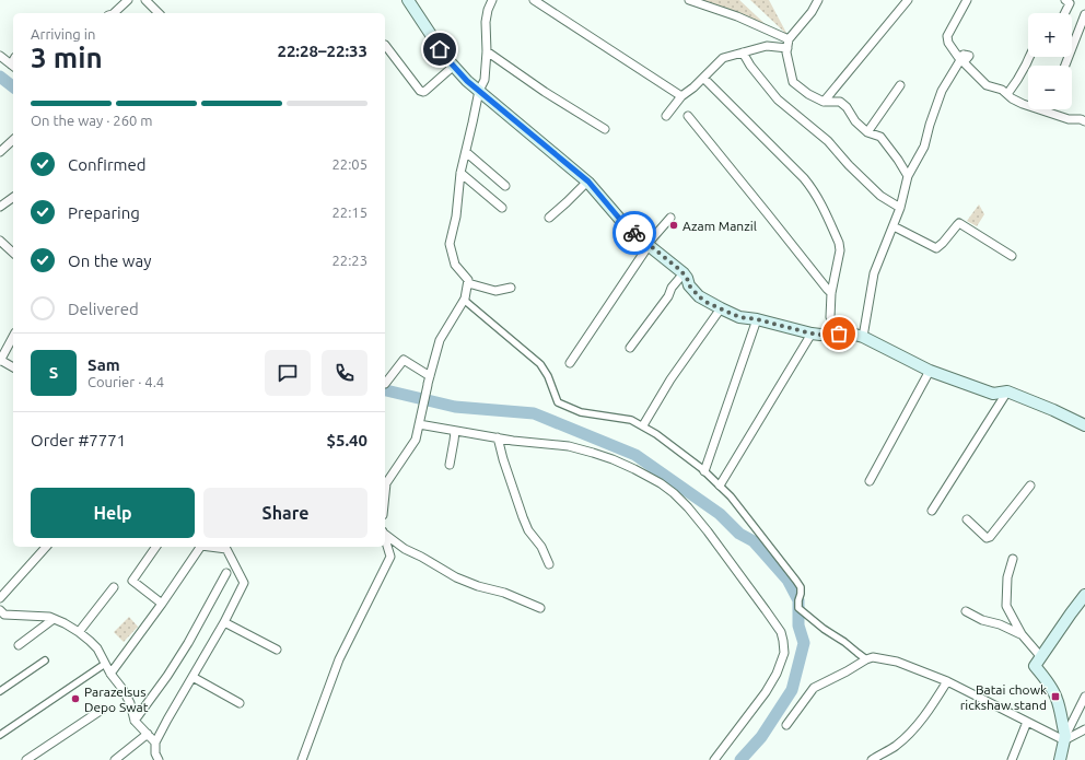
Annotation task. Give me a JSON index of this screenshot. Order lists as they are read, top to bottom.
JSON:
{
  "places": {
    "other": ["Azam Manzil", "Parazelsus Depo Swat"],
    "transit": ["Batai chowk rickshaw stand"]
  },
  "page": {
    "map_buttons": ["+", "−"],
    "heading": ["3 min", "Arriving in", "22:28–22:33"],
    "panel": [
      "Sam",
      "Courier · 4.4",
      "Order #7771",
      "$5.40"
    ],
    "bar": "On the way · 260 m",
    "list": [
      ["Confirmed", "22:05"],
      ["Preparing", "22:15"],
      ["On the way", "22:23"],
      "Delivered"
    ],
    "round": "S",
    "buttons": ["Help", "Share"]
  }
}
